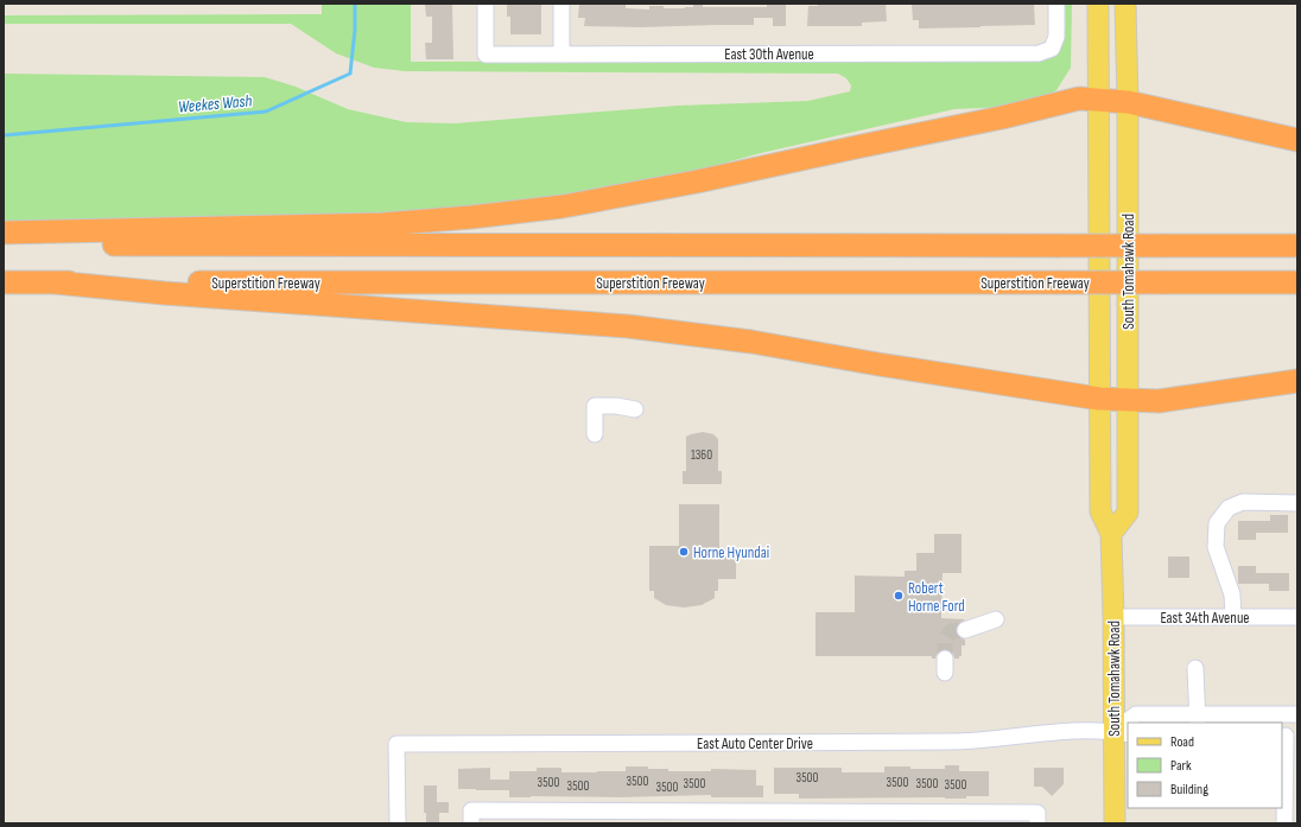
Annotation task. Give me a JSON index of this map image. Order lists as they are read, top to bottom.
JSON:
{
  "streets": {
    "highway": ["Superstition Freeway"],
    "main road": ["South Tomahawk Road"],
    "street": ["East 30th Avenue", "East 34th Avenue", "East Auto Center Drive"]
  },
  "crossings": [
    ["South Tomahawk Road", "East 34th Avenue"],
    ["South Tomahawk Road", "East Auto Center Drive"]
  ],
  "water": ["Weekes Wash"],
  "places": ["Horne Hyundai", "Robert Horne Ford"],
  "house_numbers": [
    "1360",
    "3500",
    "3500",
    "3500",
    "3500",
    "3500",
    "3500",
    "3500",
    "3500",
    "3500"
  ],
  "legend": ["Road", "Park", "Building"]
}
